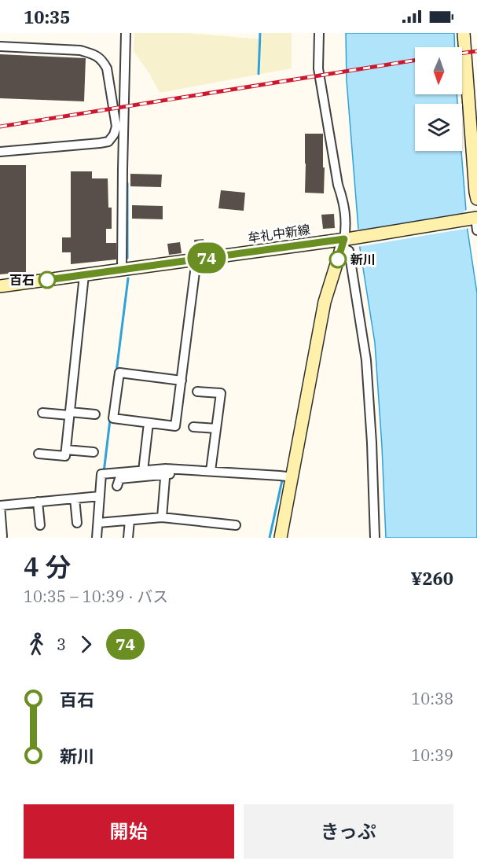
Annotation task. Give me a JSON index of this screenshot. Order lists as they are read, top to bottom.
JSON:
{
  "streets": {
    "main road": ["牟礼中新線"]
  },
  "places": ["新川", "百石"],
  "lines": ["bus line 74"],
  "north": "bottom",
  "page": {
    "status": "10:35",
    "on_map": "74",
    "heading": ["4 分", "10:35 – 10:39 · バス", "¥260"],
    "legs": ["3", "74"],
    "list": [
      {
        "name": "百石",
        "value": "10:38"
      },
      {
        "name": "新川",
        "value": "10:39"
      }
    ],
    "buttons": ["開始", "きっぷ"]
  }
}
